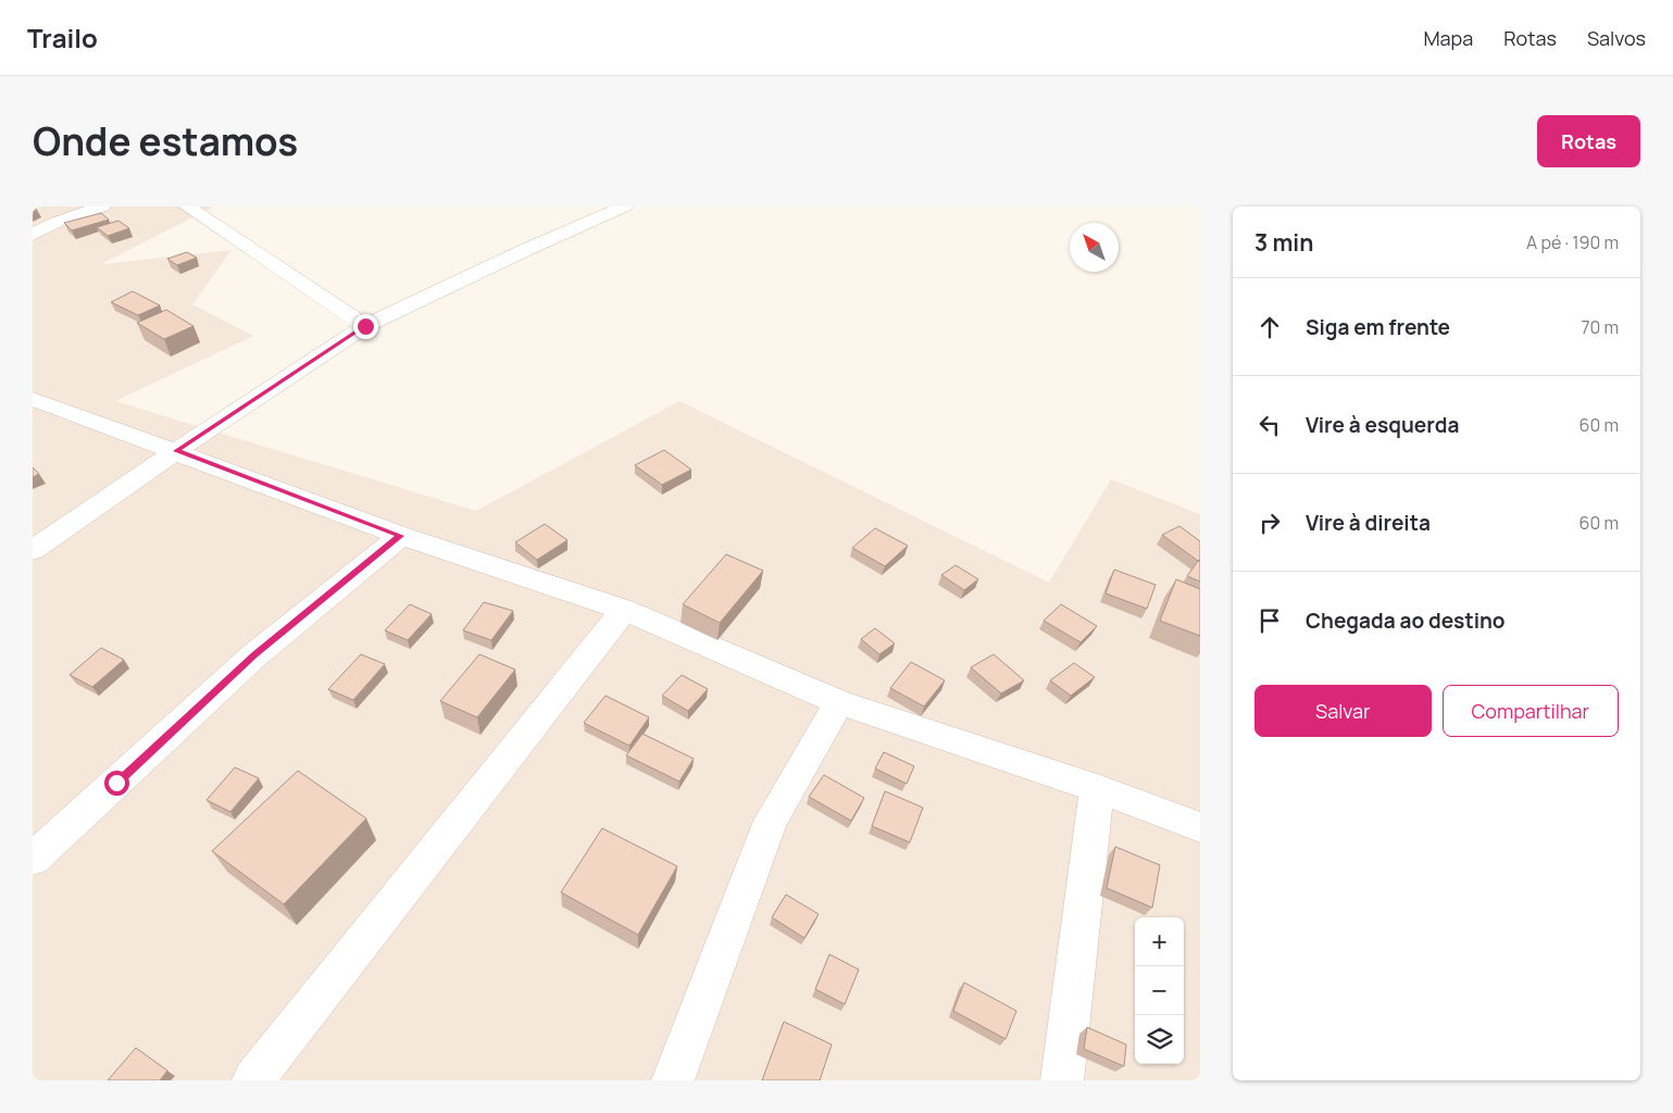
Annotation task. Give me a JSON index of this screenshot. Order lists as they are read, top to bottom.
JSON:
{
  "north": "top left",
  "page": {
    "header": "Trailo",
    "nav": ["Mapa", "Rotas", "Salvos"],
    "title": "Onde estamos",
    "buttons": [
      "Rotas",
      ["Salvar", "Compartilhar"]
    ],
    "heading": ["3 min", "A pé · 190 m"],
    "list": [
      ["Siga em frente", "70 m"],
      ["Vire à esquerda", "60 m"],
      ["Vire à direita", "60 m"],
      "Chegada ao destino"
    ],
    "map_buttons": ["+", "−"]
  }
}
